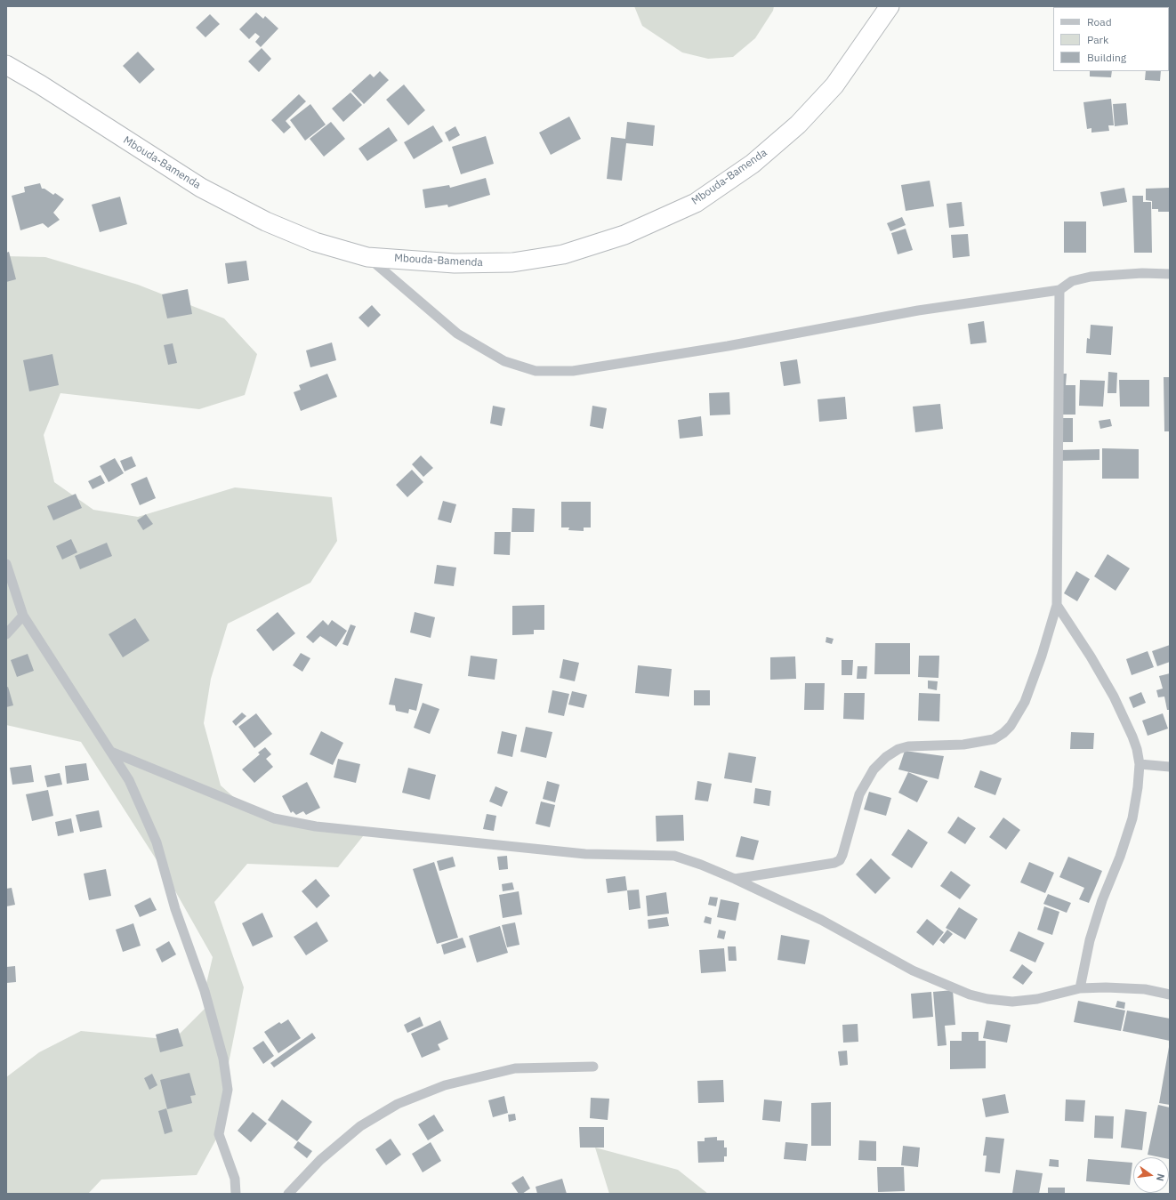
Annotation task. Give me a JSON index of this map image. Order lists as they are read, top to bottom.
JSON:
{
  "streets": {
    "highway": ["Mbouda-Bamenda"]
  },
  "legend": ["Road", "Park", "Building"],
  "north": "right"
}
